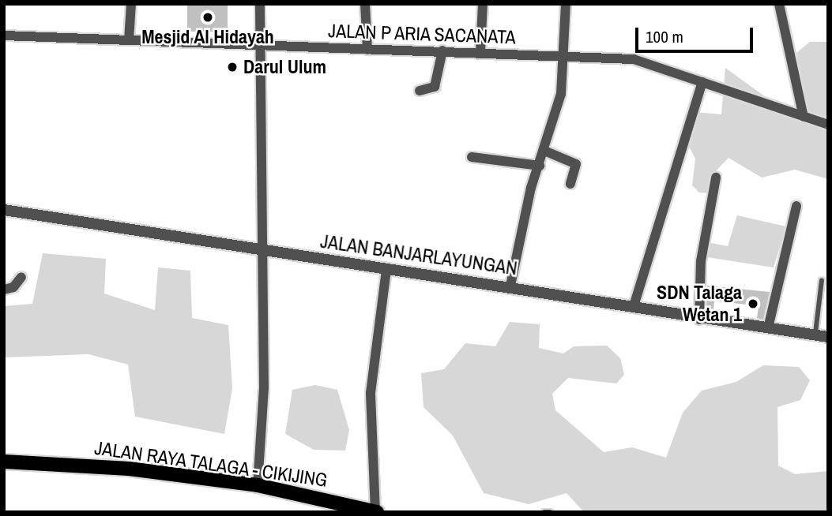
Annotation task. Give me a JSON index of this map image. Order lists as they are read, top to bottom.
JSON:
{
  "streets": {
    "main road": ["JALAN RAYA TALAGA - CIKIJING"],
    "street": ["JALAN P ARIA SACANATA", "JALAN BANJARLAYUNGAN"]
  },
  "places": ["Mesjid Al Hidayah", "Darul Ulum", "SDN Talaga Wetan 1"],
  "scale_bar": "100 m"
}
